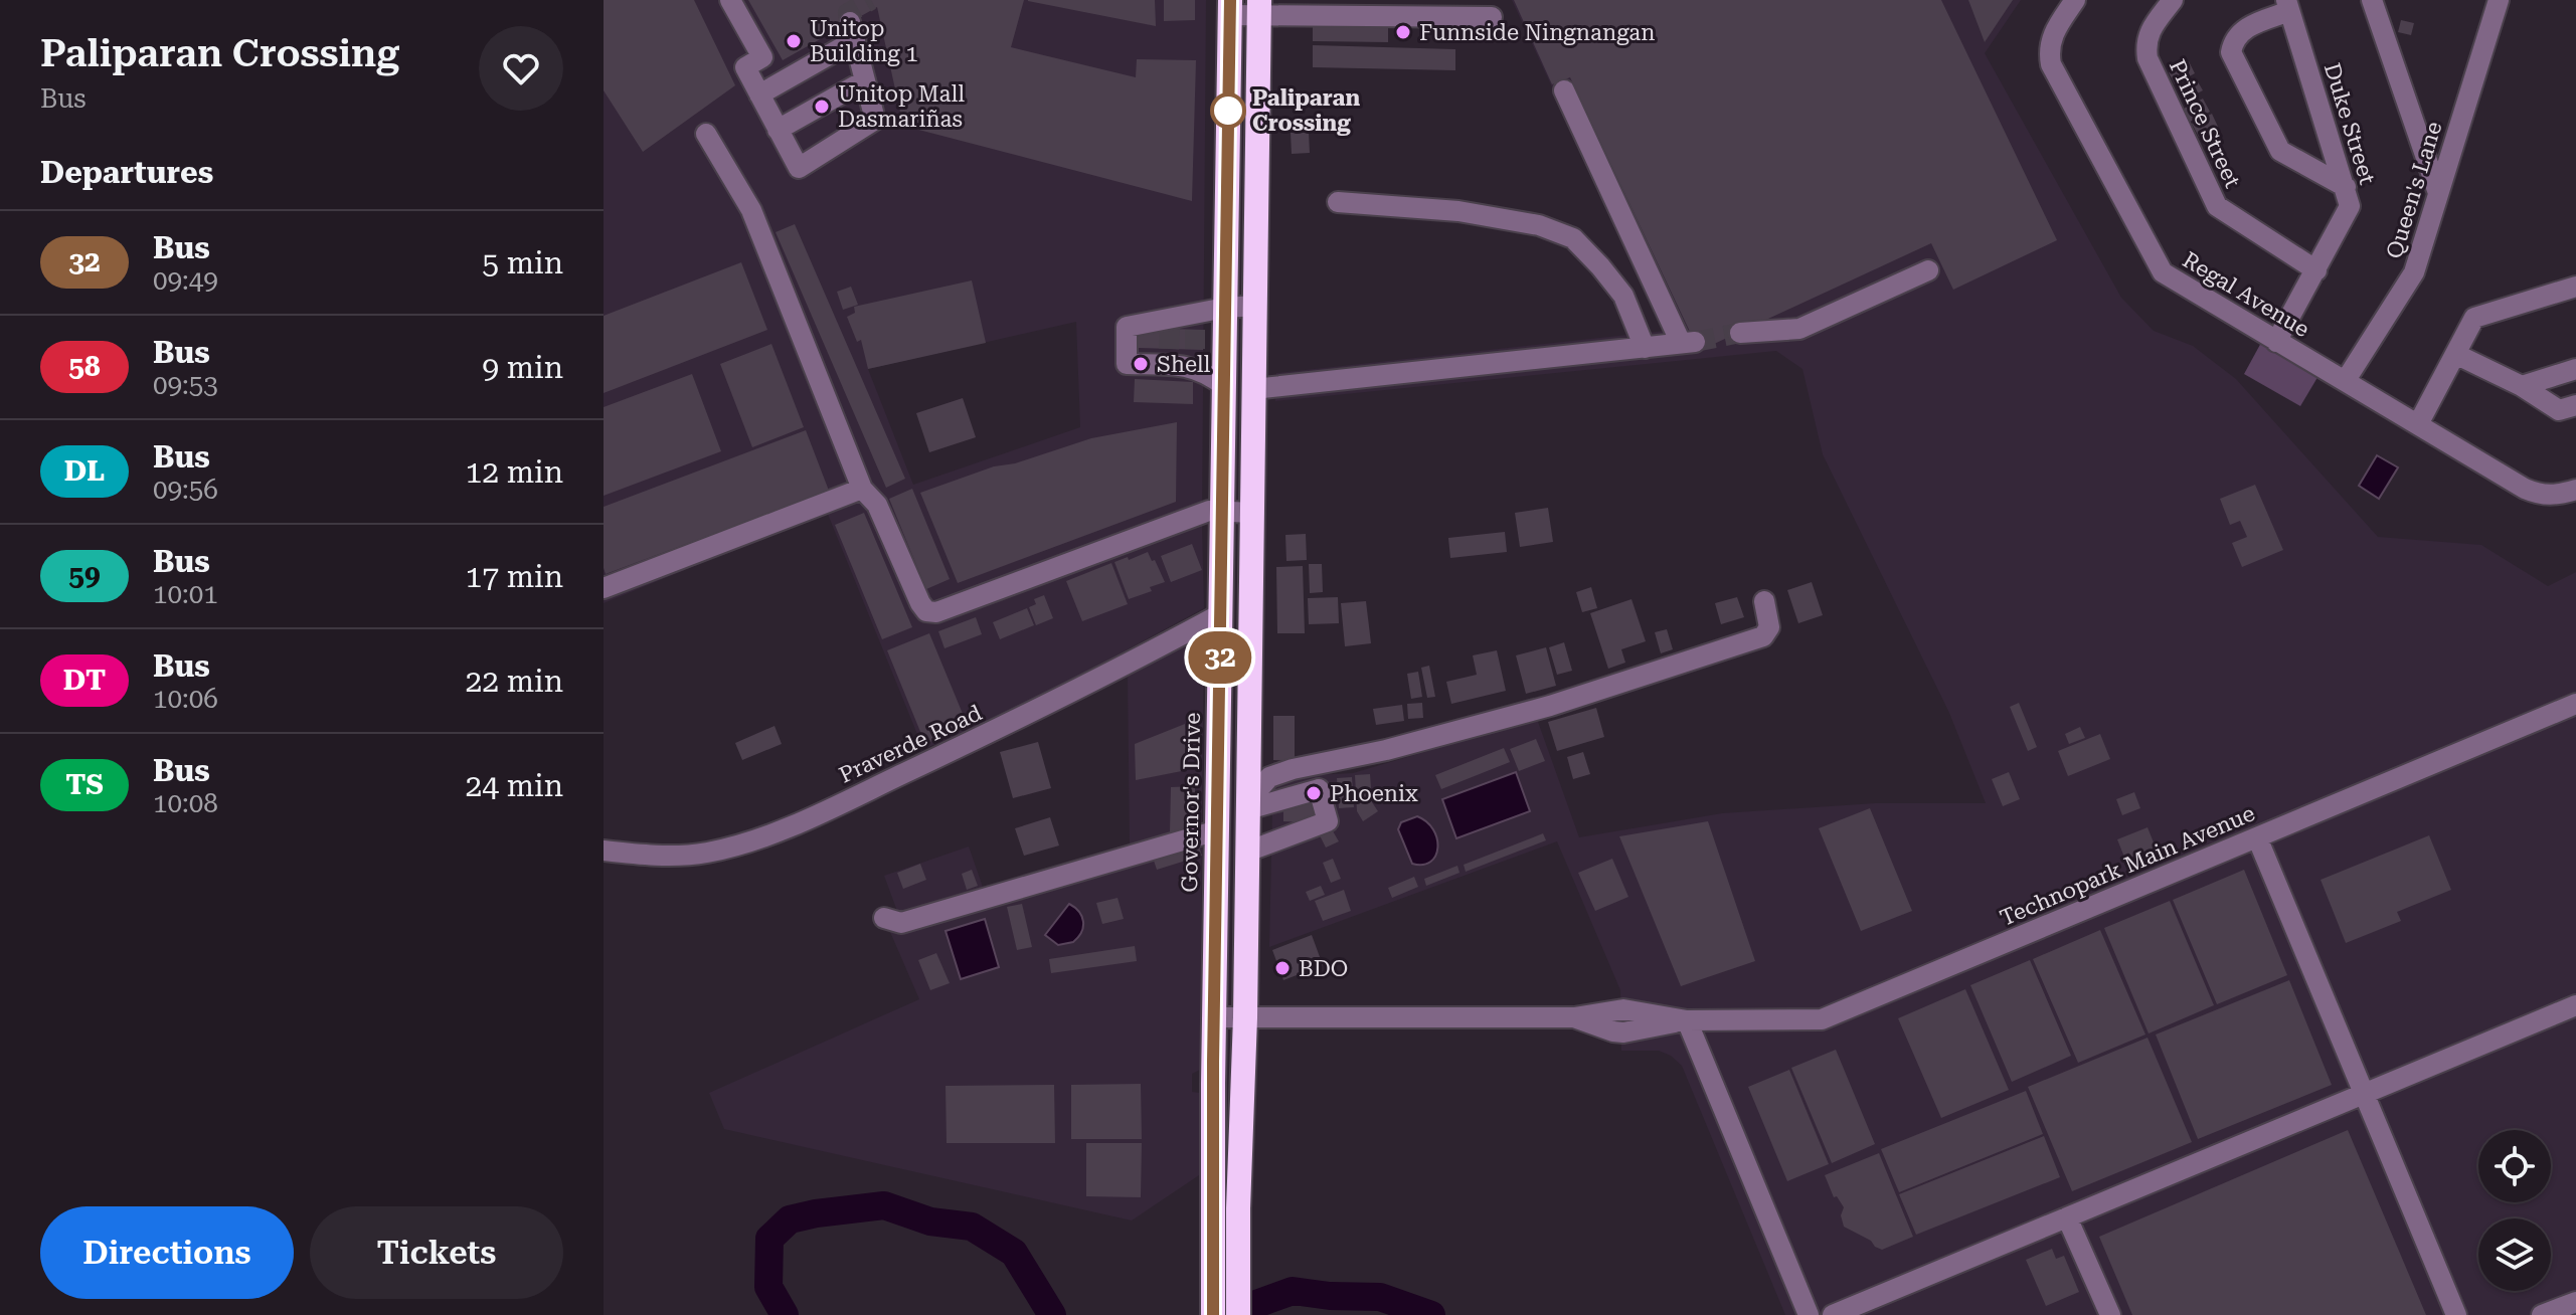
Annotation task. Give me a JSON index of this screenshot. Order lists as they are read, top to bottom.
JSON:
{
  "streets": {
    "highway": ["Governor's Drive"],
    "street": [
      "Prince Street",
      "Duke Street",
      "Queen's Lane",
      "Regal Avenue",
      "Praverde Road",
      "Technopark Main Avenue"
    ]
  },
  "crossings": [
    ["Prince Street", "Duke Street"],
    ["Duke Street", "Regal Avenue"],
    ["Queen's Lane", "Regal Avenue"],
    ["Praverde Road", "Governor's Drive"],
    ["Governor's Drive", "Technopark Main Avenue"]
  ],
  "places": [
    "Funnside Ningnangan",
    "Unitop Building 1",
    "Unitop Mall Dasmariñas",
    "Paliparan Crossing",
    "Shell",
    "Phoenix",
    "BDO"
  ],
  "lines": ["bus line 32"],
  "page": {
    "heading": [
      ["Paliparan Crossing", "Bus"],
      "Departures"
    ],
    "on_map": "32",
    "list": [
      {
        "mark": "32",
        "name": "Bus",
        "note": "09:49",
        "value": "5 min"
      },
      {
        "mark": "58",
        "name": "Bus",
        "note": "09:53",
        "value": "9 min"
      },
      {
        "mark": "DL",
        "name": "Bus",
        "note": "09:56",
        "value": "12 min"
      },
      {
        "mark": "59",
        "name": "Bus",
        "note": "10:01",
        "value": "17 min"
      },
      {
        "mark": "DT",
        "name": "Bus",
        "note": "10:06",
        "value": "22 min"
      },
      {
        "mark": "TS",
        "name": "Bus",
        "note": "10:08",
        "value": "24 min"
      }
    ],
    "buttons": ["Directions", "Tickets"]
  }
}
